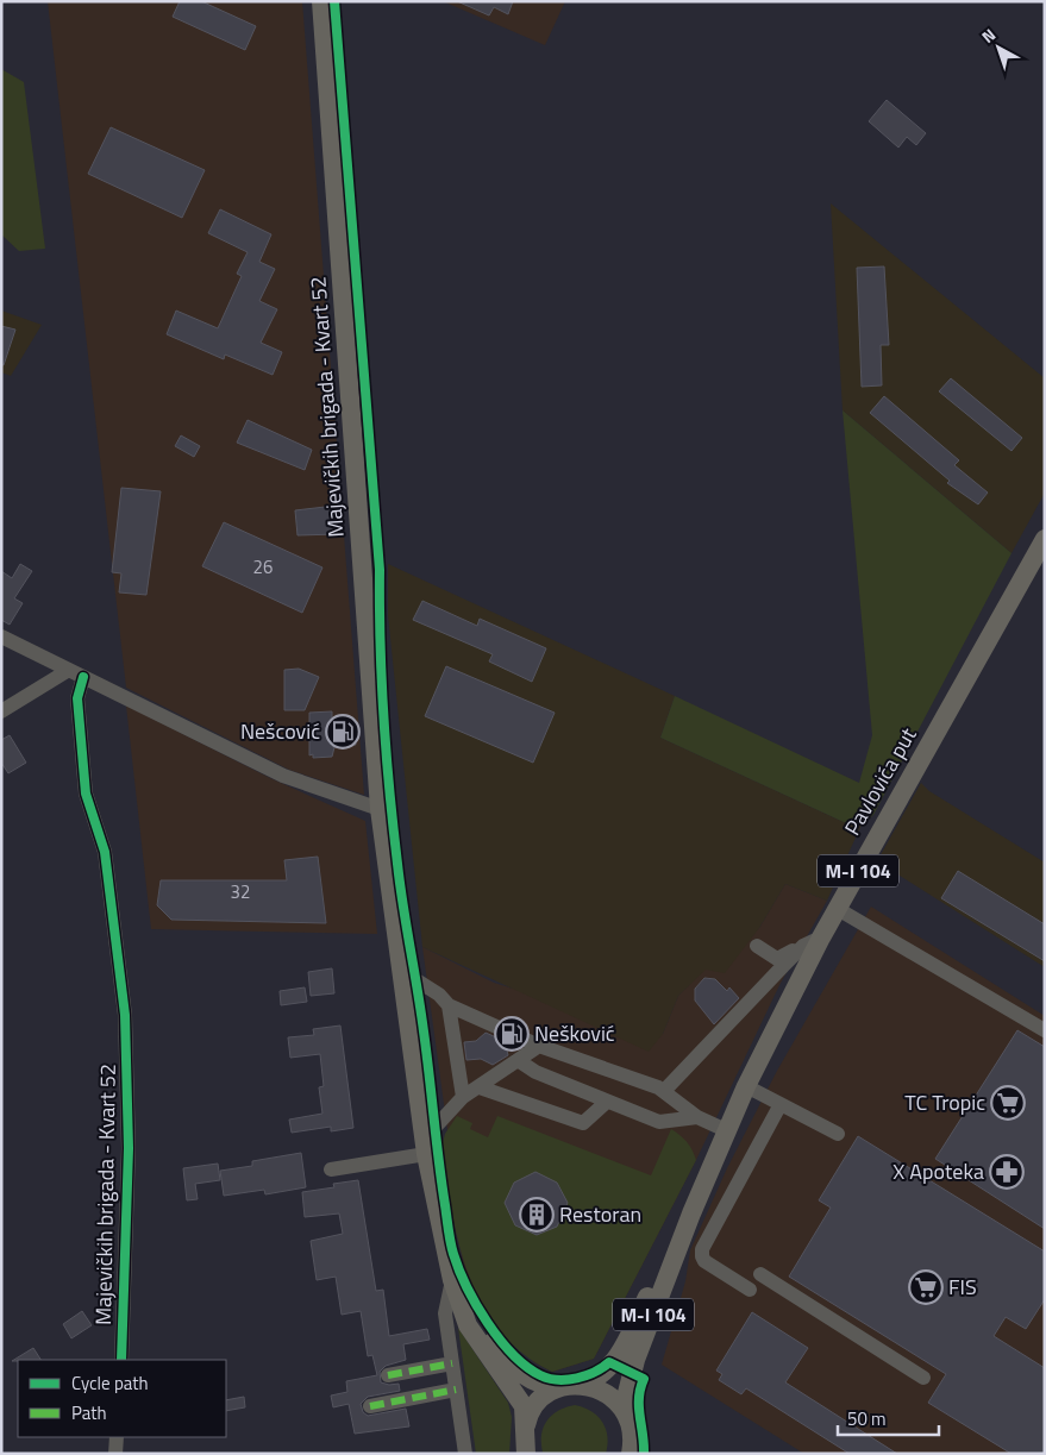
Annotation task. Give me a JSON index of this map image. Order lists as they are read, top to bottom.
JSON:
{
  "streets": {
    "main road": ["Majevičkih brigada - Kvart 52", "Pavlovića put", "M-I 104"]
  },
  "crossings": [
    ["Pavlovića put", "M-I 104"]
  ],
  "places": {
    "fuel station": ["Nešcović", "Nešković"],
    "supermarket": ["TC Tropic", "FIS"],
    "pharmacy": ["X Apoteka"],
    "building": ["Restoran"]
  },
  "house_numbers": ["26", "32"],
  "legend": ["Cycle path", "Path"],
  "scale_bar": "50 m",
  "north": "top left"
}
